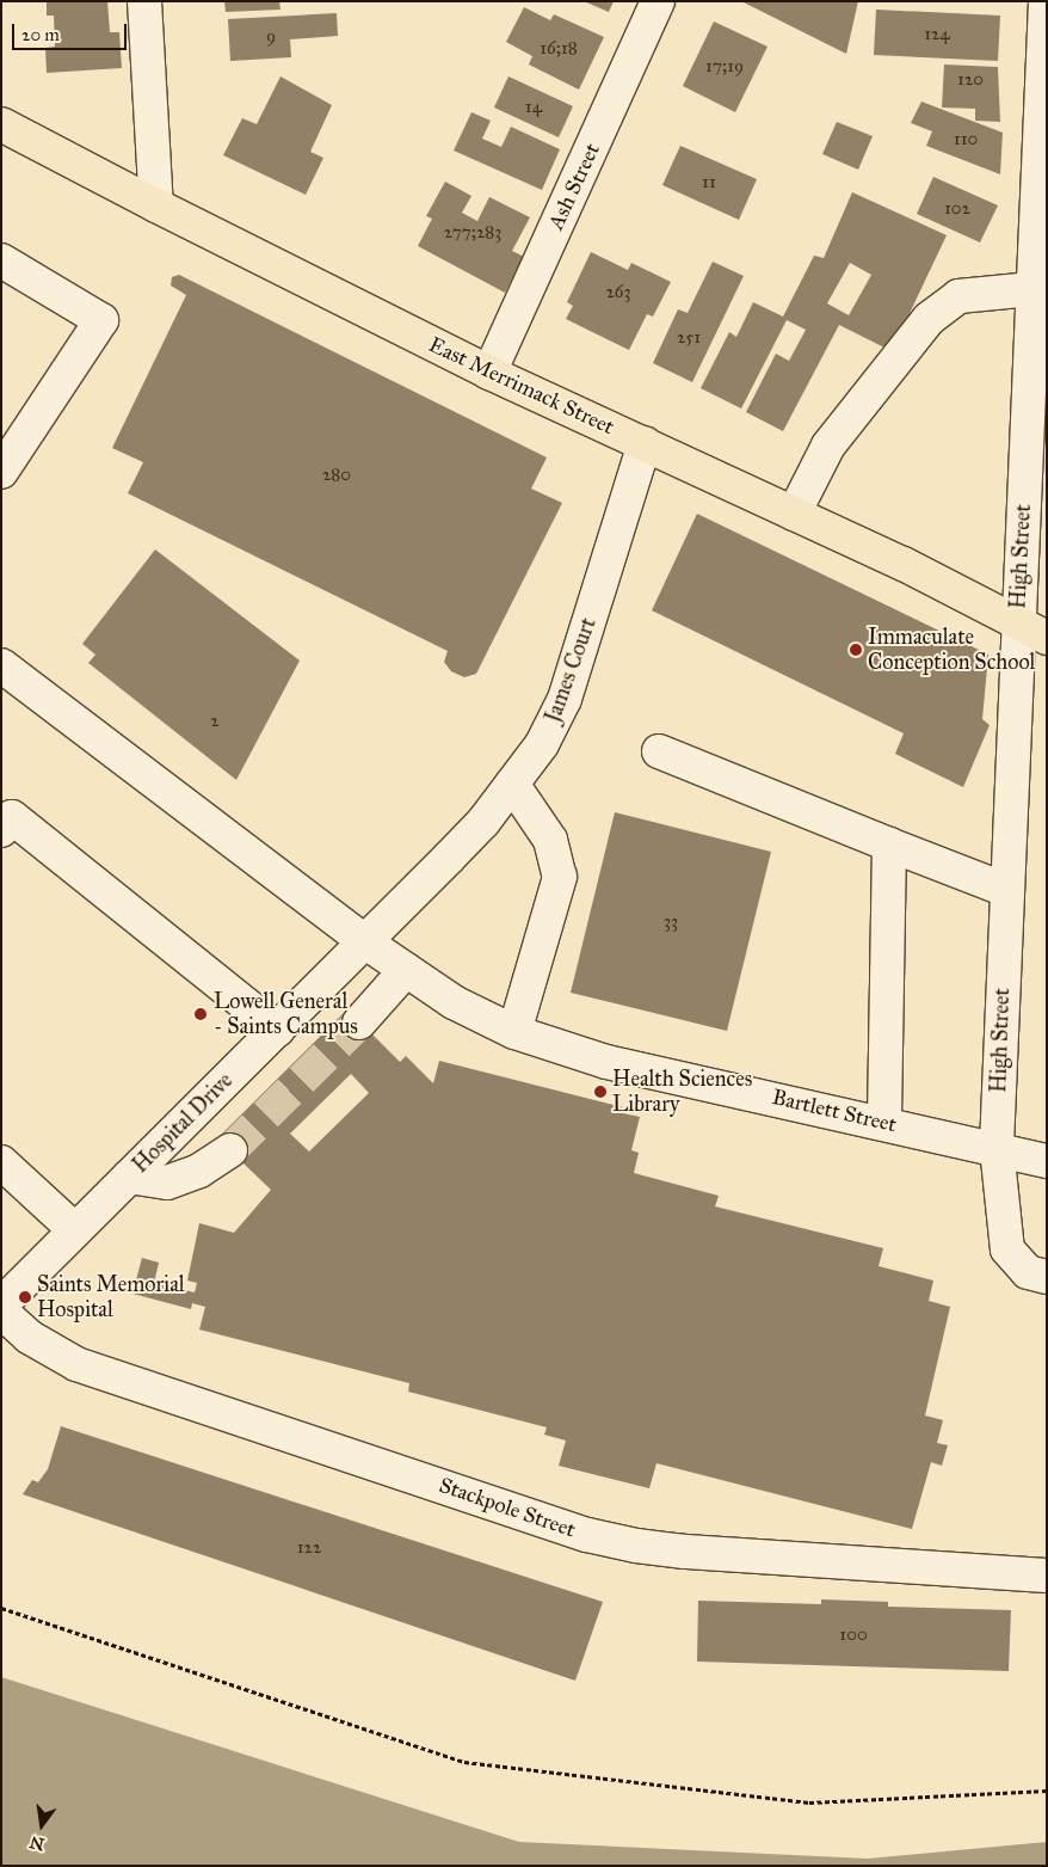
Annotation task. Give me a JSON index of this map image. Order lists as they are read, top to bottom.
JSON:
{
  "streets": {
    "main road": ["East Merrimack Street"],
    "street": [
      "Ash Street",
      "High Street",
      "James Court",
      "Bartlett Street",
      "Hospital Drive",
      "Stackpole Street"
    ]
  },
  "crossings": [
    ["Ash Street", "East Merrimack Street"],
    ["East Merrimack Street", "High Street"],
    ["East Merrimack Street", "James Court"],
    ["High Street", "Bartlett Street"],
    ["James Court", "Bartlett Street"],
    ["James Court", "Hospital Drive"],
    ["Bartlett Street", "Hospital Drive"]
  ],
  "places": [
    "Immaculate Conception School",
    "Lowell General - Saints Campus",
    "Health Sciences Library",
    "Saints Memorial Hospital"
  ],
  "house_numbers": [
    "124",
    "9",
    "16;18",
    "17;19",
    "120",
    "14",
    "110",
    "11",
    "102",
    "277;283",
    "263",
    "251",
    "280",
    "2",
    "33",
    "122",
    "100"
  ],
  "scale_bar": "20 m",
  "north": "bottom"
}
